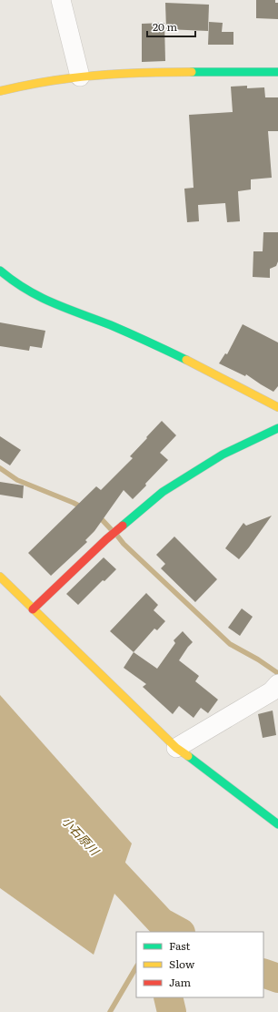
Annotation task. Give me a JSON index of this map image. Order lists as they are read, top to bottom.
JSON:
{
  "water": ["小石原川"],
  "legend": ["Fast", "Slow", "Jam"],
  "scale_bar": "20 m"
}
